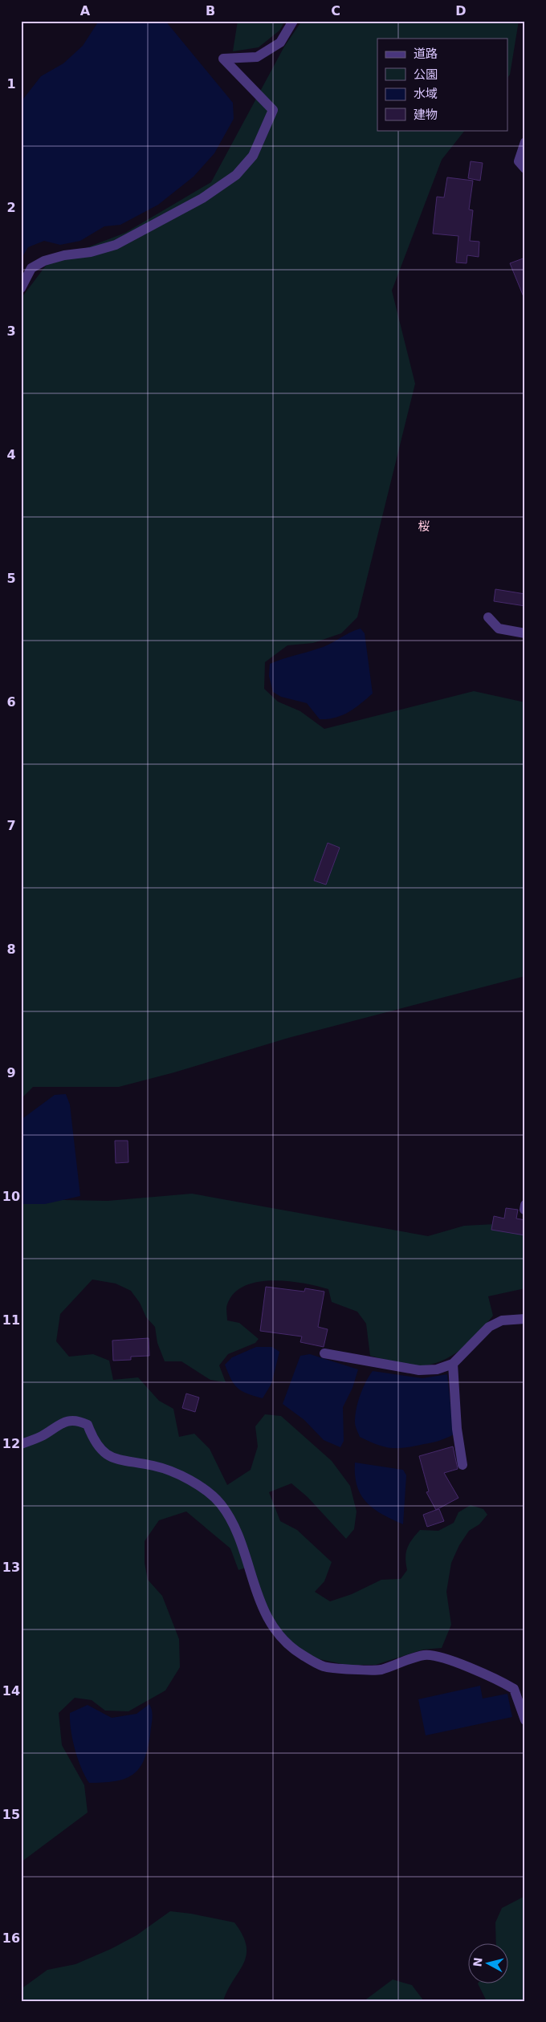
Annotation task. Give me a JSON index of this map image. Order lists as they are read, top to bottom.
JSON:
{
  "districts": ["桜"],
  "legend": [
    "道路",
    "公園",
    "水域",
    "建物"
  ],
  "north": "left",
  "grid": {
    "columns": [
      "A",
      "B",
      "C",
      "D"
    ],
    "rows": [
      "1",
      "2",
      "3",
      "4",
      "5",
      "6",
      "7",
      "8",
      "9",
      "10",
      "11",
      "12",
      "13",
      "14",
      "15",
      "16"
    ]
  }
}
